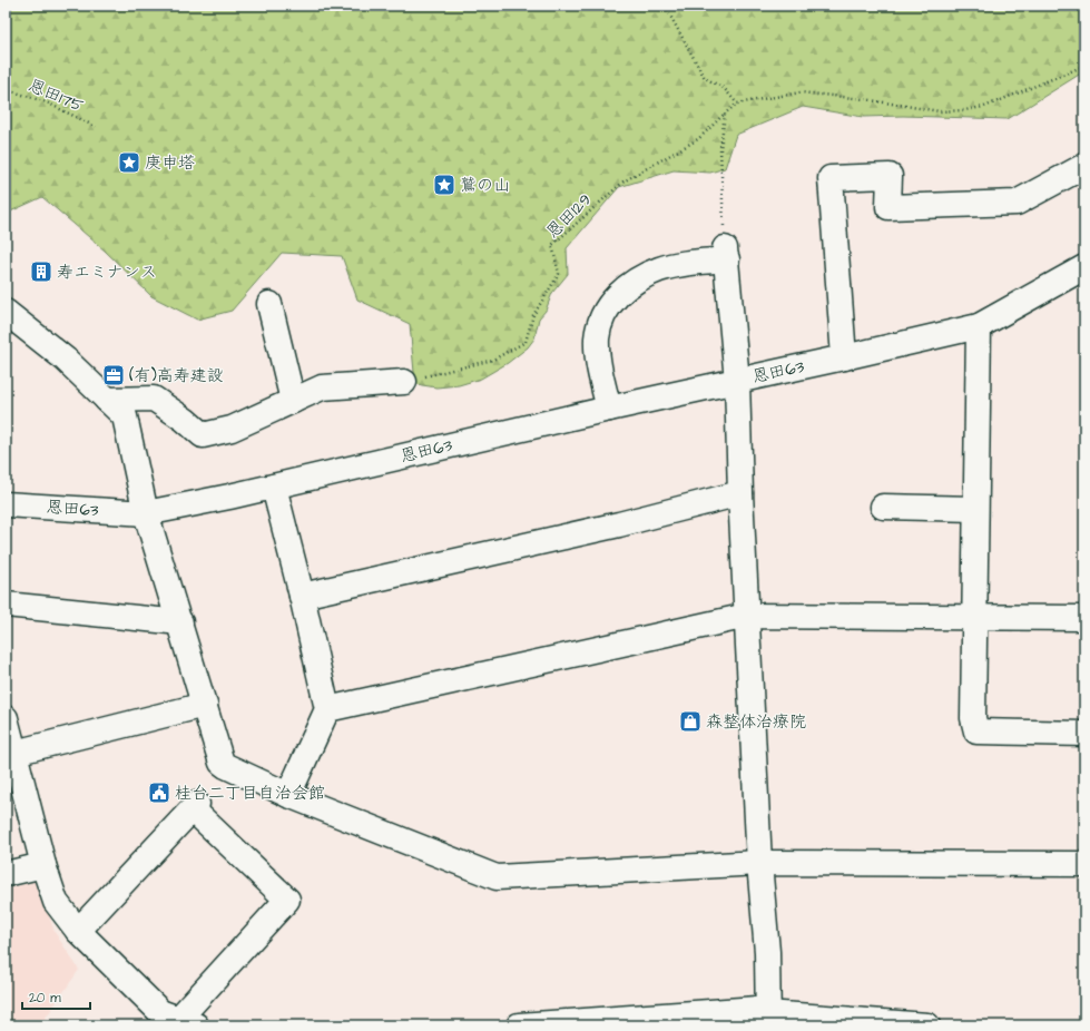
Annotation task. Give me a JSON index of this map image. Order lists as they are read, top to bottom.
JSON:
{
  "streets": {
    "street": ["恩田63"],
    "path": ["恩田175", "恩田129"]
  },
  "places": {
    "place": ["庚申塔", "鷲の山"],
    "building": ["寿エミナンス"],
    "office": ["(有)高寿建設"],
    "shop": ["森整体治療院"],
    "public building": ["桂台二丁目自治会館"]
  },
  "scale_bar": "20 m"
}
